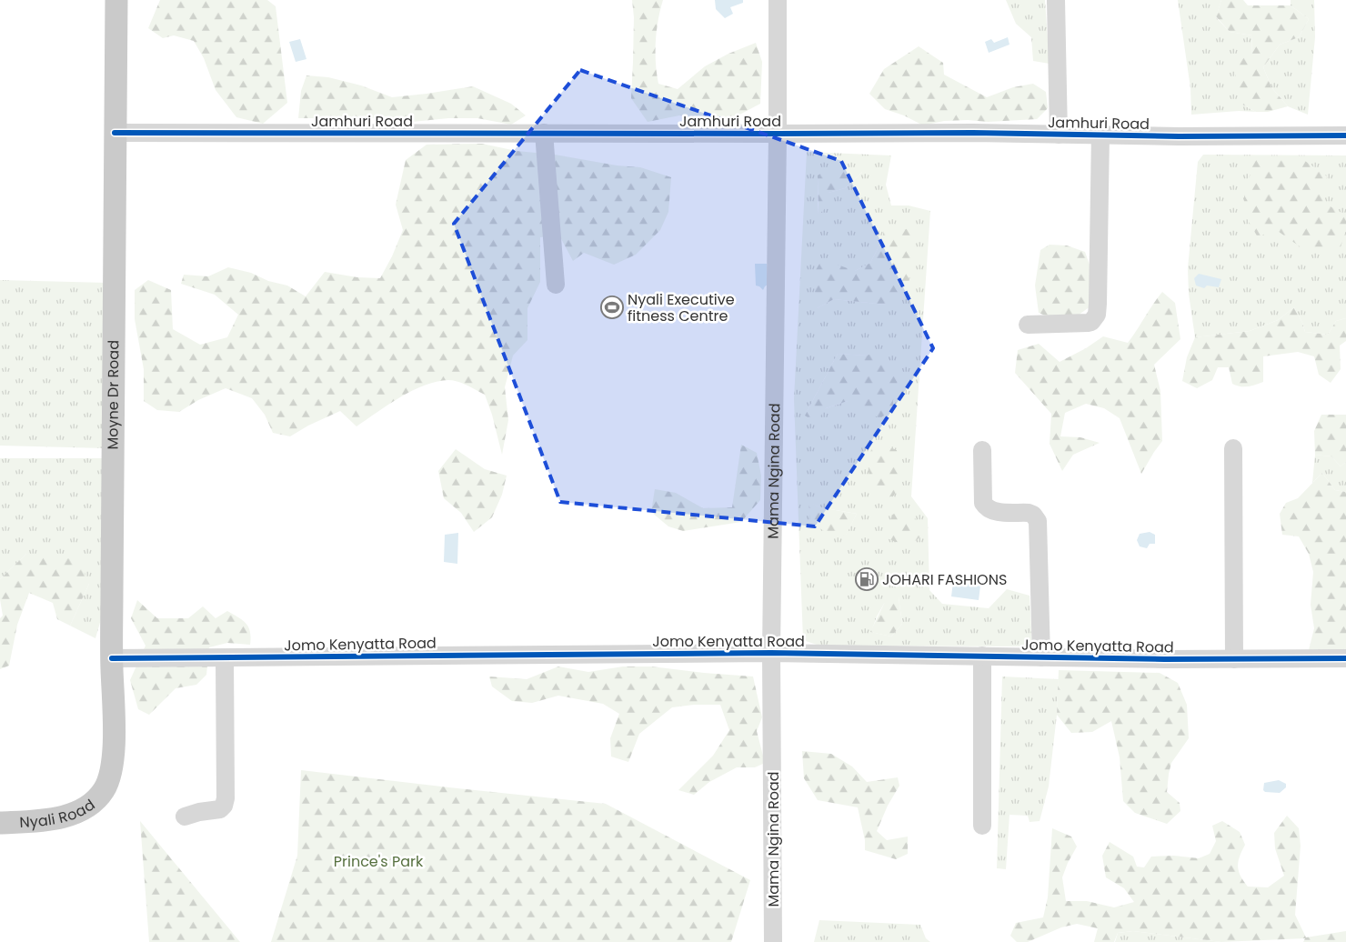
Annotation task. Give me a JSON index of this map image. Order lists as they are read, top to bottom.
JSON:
{
  "streets": {
    "main road": ["Moyne Dr Road", "Nyali Road"],
    "street": ["Jamhuri Road", "Mama Ngina Road", "Jomo Kenyatta Road"]
  },
  "crossings": [
    ["Jamhuri Road", "Moyne Dr Road"],
    ["Jamhuri Road", "Mama Ngina Road"],
    ["Moyne Dr Road", "Jomo Kenyatta Road"],
    ["Moyne Dr Road", "Nyali Road"],
    ["Mama Ngina Road", "Jomo Kenyatta Road"]
  ],
  "parks": ["Prince's Park"],
  "places": {
    "sports": ["Nyali Executive fitness Centre"],
    "fuel station": ["JOHARI FASHIONS"]
  }
}
